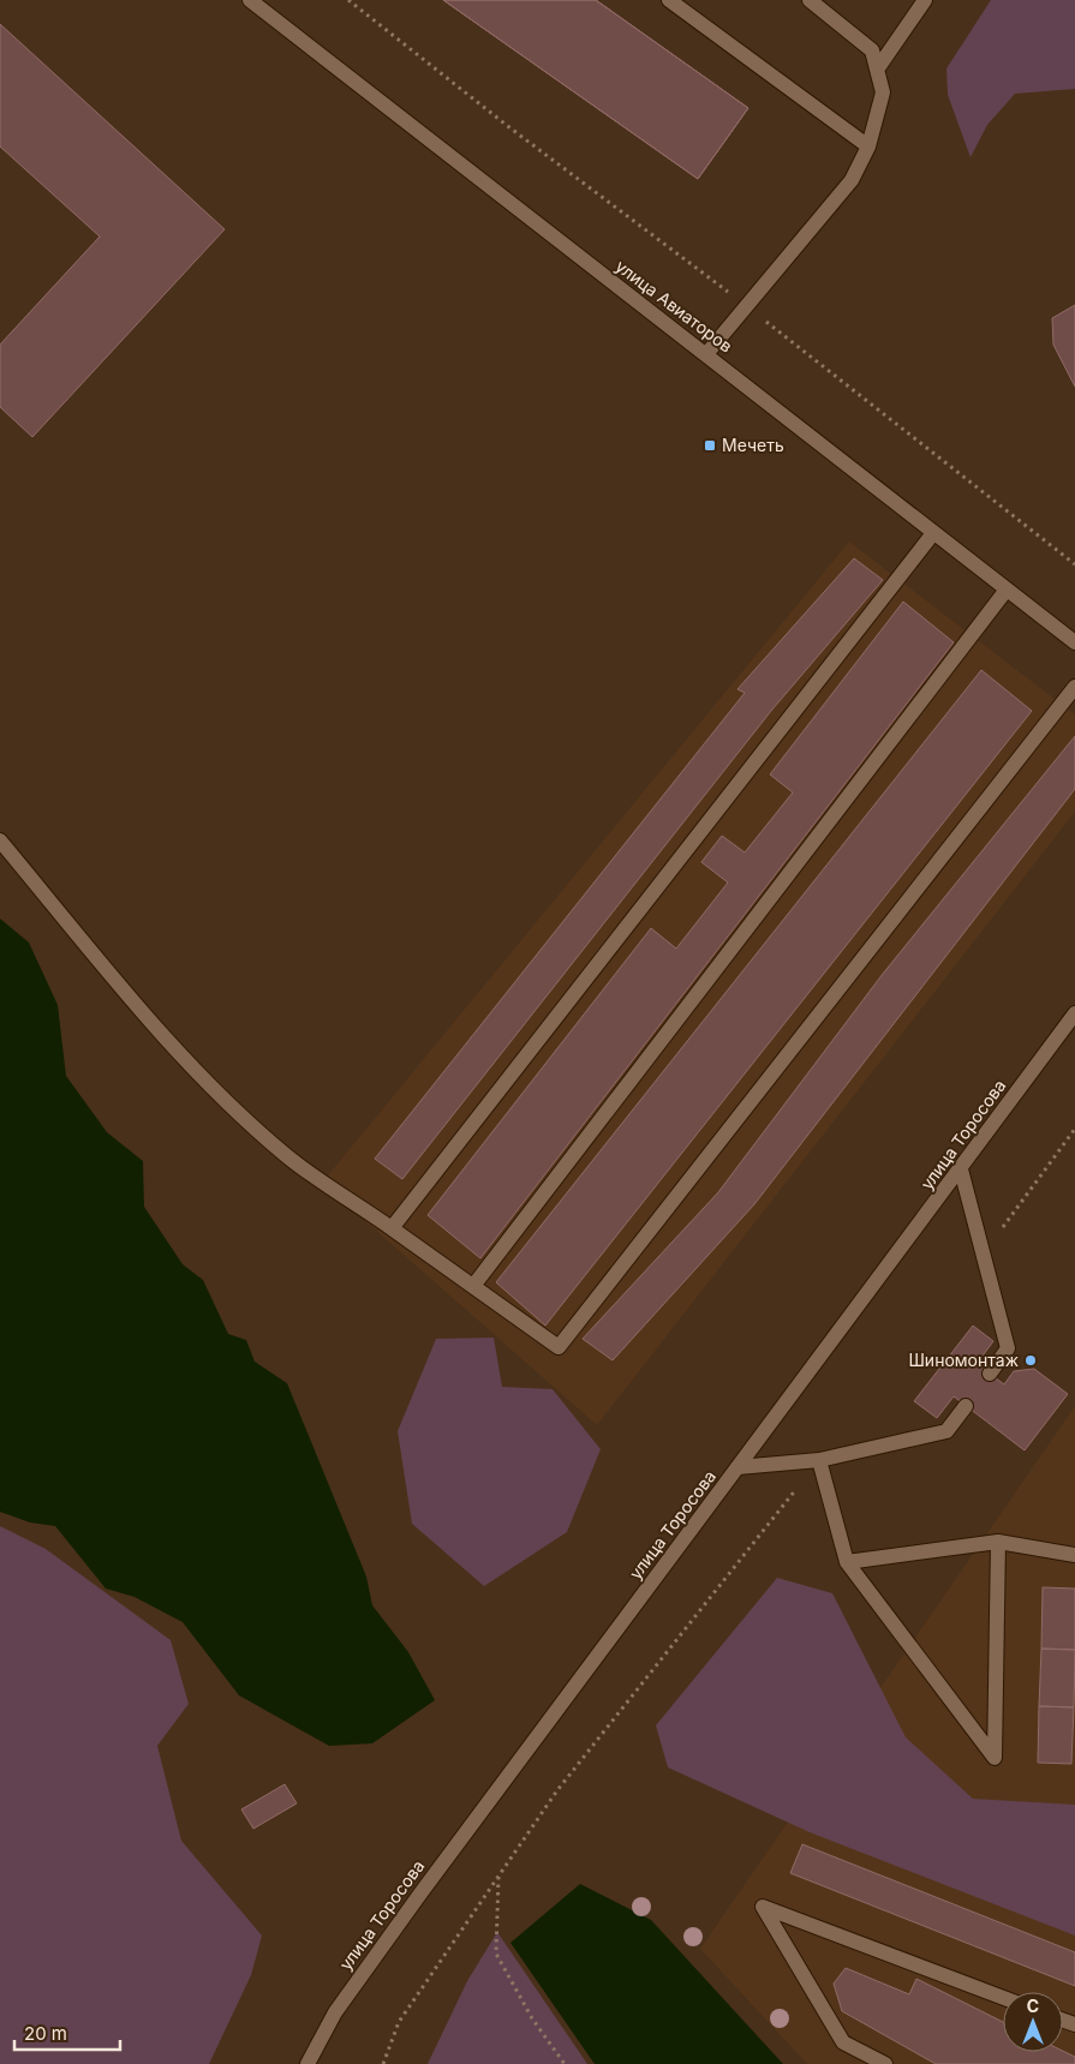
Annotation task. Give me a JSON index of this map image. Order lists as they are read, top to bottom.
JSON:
{
  "streets": {
    "street": ["улица Авиаторов", "улица Торосова"]
  },
  "places": {
    "transit": ["Мечеть"],
    "other": ["Шиномонтаж"]
  },
  "scale_bar": "20 m",
  "north": "top"
}
